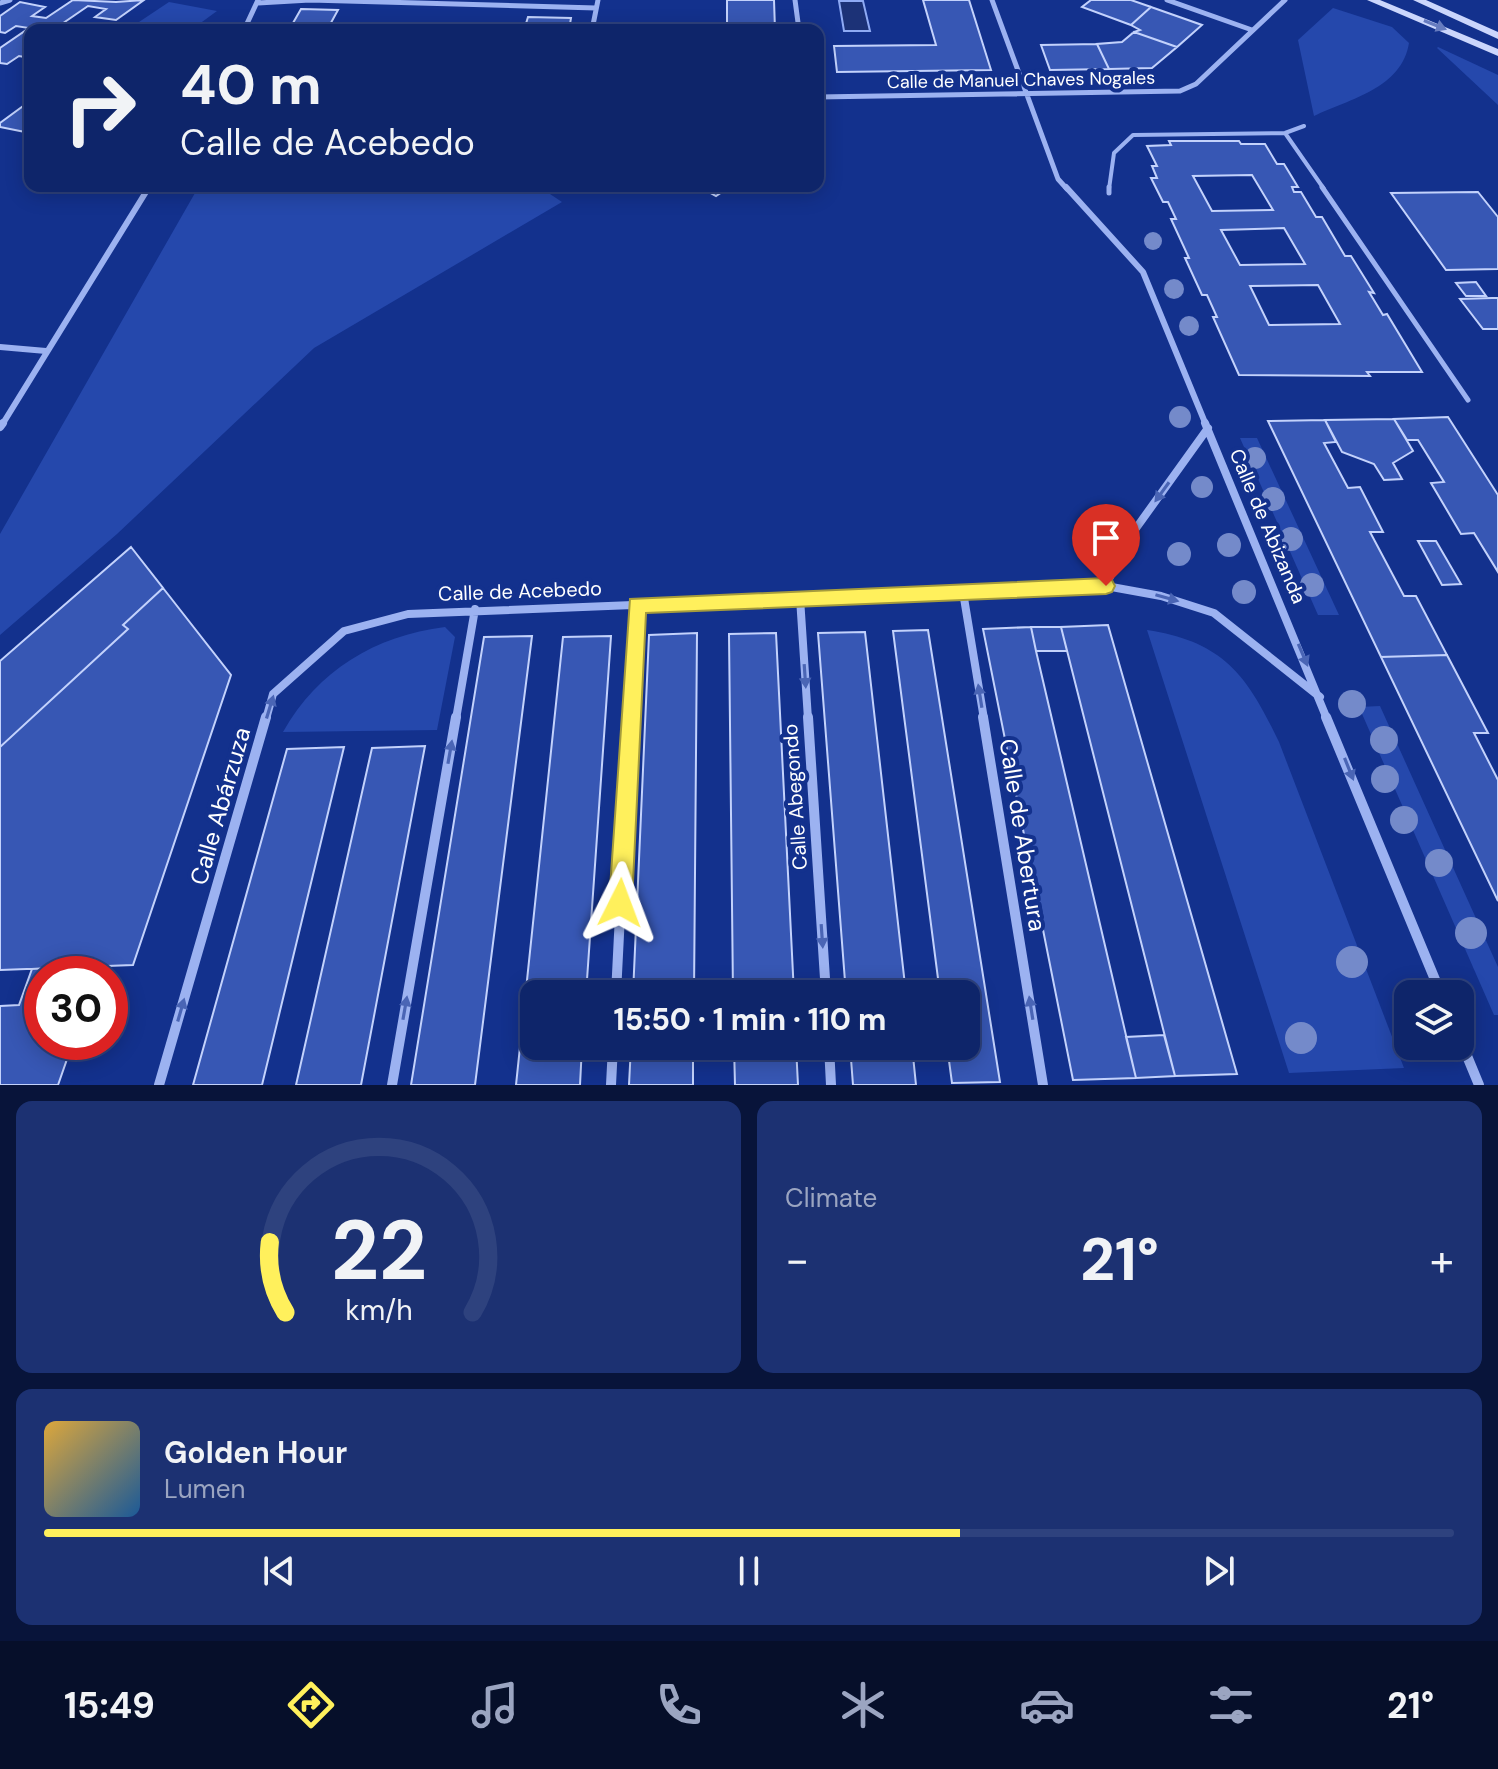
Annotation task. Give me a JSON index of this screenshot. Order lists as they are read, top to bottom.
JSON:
{
  "streets": {
    "street": [
      "Calle de Manuel Chaves Nogales",
      "Calle de Abizanda",
      "Calle de Acebedo",
      "Calle Abegondo",
      "Calle Abárzuza",
      "Calle de Abertura"
    ]
  },
  "crossings": [
    ["Calle de Manuel Chaves Nogales", "Calle de Abizanda"],
    ["Calle de Abizanda", "Calle de Acebedo"],
    ["Calle de Acebedo", "Calle Abegondo"],
    ["Calle de Acebedo", "Calle Abárzuza"],
    ["Calle de Acebedo", "Calle de Abertura"]
  ],
  "one_way": [
    "Calle de Abizanda",
    "Calle Abegondo",
    "Calle Abárzuza",
    "Calle de Abertura"
  ],
  "page": {
    "turn": ["40 m", "Calle de Acebedo"],
    "limit": "30",
    "trip": "15:50 · 1 min · 110 m",
    "tile": "Climate",
    "heat": ["−", "21°", "+"],
    "song": ["Golden Hour", "Lumen"],
    "tabs": ["15:49", "21°"],
    "gauge": ["22", "km/h"]
  }
}
